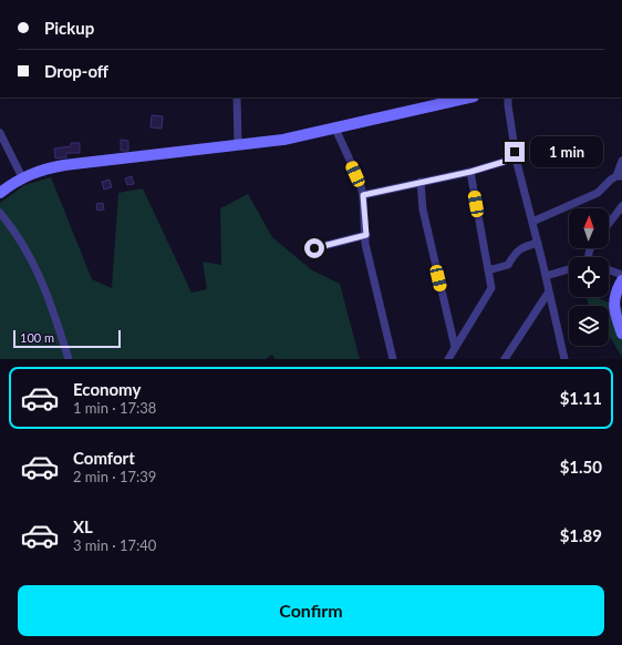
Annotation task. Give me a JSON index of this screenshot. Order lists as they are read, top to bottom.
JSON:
{
  "scale_bar": "100 m",
  "north": "top",
  "page": {
    "banner": ["Pickup", "Drop-off"],
    "bubble": "1 min",
    "scale": "100 m",
    "list": [
      {
        "name": "Economy",
        "note": "1 min · 17:38",
        "value": "$1.11"
      },
      {
        "name": "Comfort",
        "note": "2 min · 17:39",
        "value": "$1.50"
      },
      {
        "name": "XL",
        "note": "3 min · 17:40",
        "value": "$1.89"
      }
    ],
    "buttons": "Confirm"
  }
}
